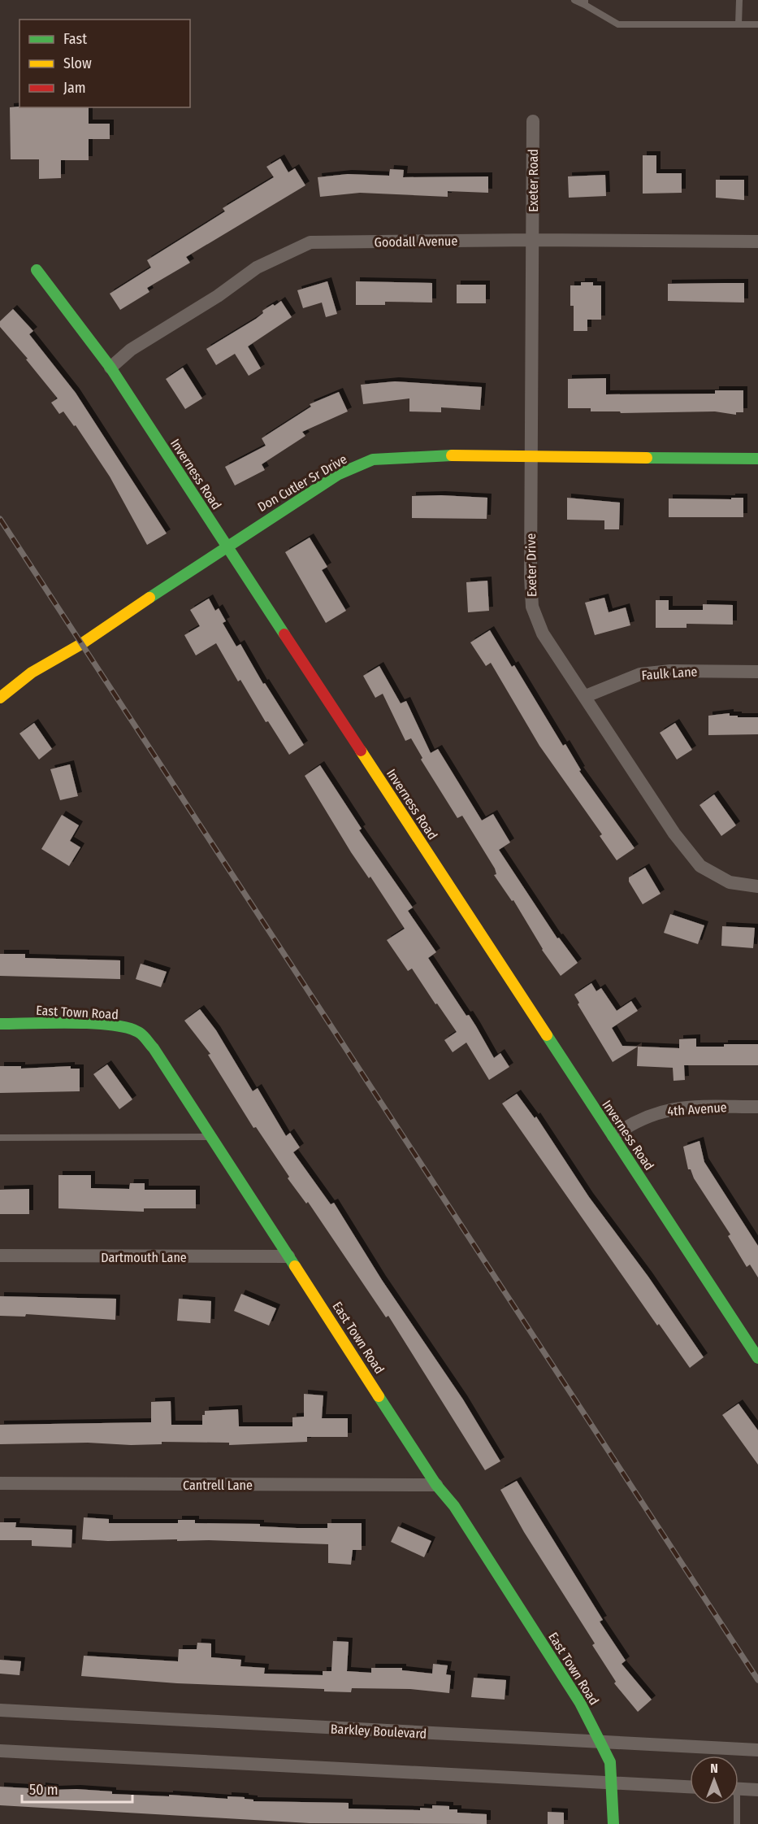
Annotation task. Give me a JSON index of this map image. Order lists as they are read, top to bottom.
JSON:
{
  "streets": {
    "street": [
      "Exeter Road",
      "Goodall Avenue",
      "Inverness Road",
      "Don Cutler Sr Drive",
      "Exeter Drive",
      "Faulk Lane",
      "East Town Road",
      "4th Avenue",
      "Dartmouth Lane",
      "Cantrell Lane",
      "Barkley Boulevard"
    ]
  },
  "crossings": [
    ["Exeter Road", "Goodall Avenue"],
    ["Exeter Road", "Exeter Drive"],
    ["Goodall Avenue", "Inverness Road"],
    ["Goodall Avenue", "Exeter Drive"],
    ["Inverness Road", "Don Cutler Sr Drive"],
    ["Inverness Road", "4th Avenue"],
    ["Don Cutler Sr Drive", "Exeter Drive"],
    ["Exeter Drive", "Faulk Lane"],
    ["East Town Road", "Dartmouth Lane"],
    ["East Town Road", "Cantrell Lane"],
    ["East Town Road", "Barkley Boulevard"]
  ],
  "legend": ["Fast", "Slow", "Jam"],
  "scale_bar": "50 m",
  "north": "top"
}
